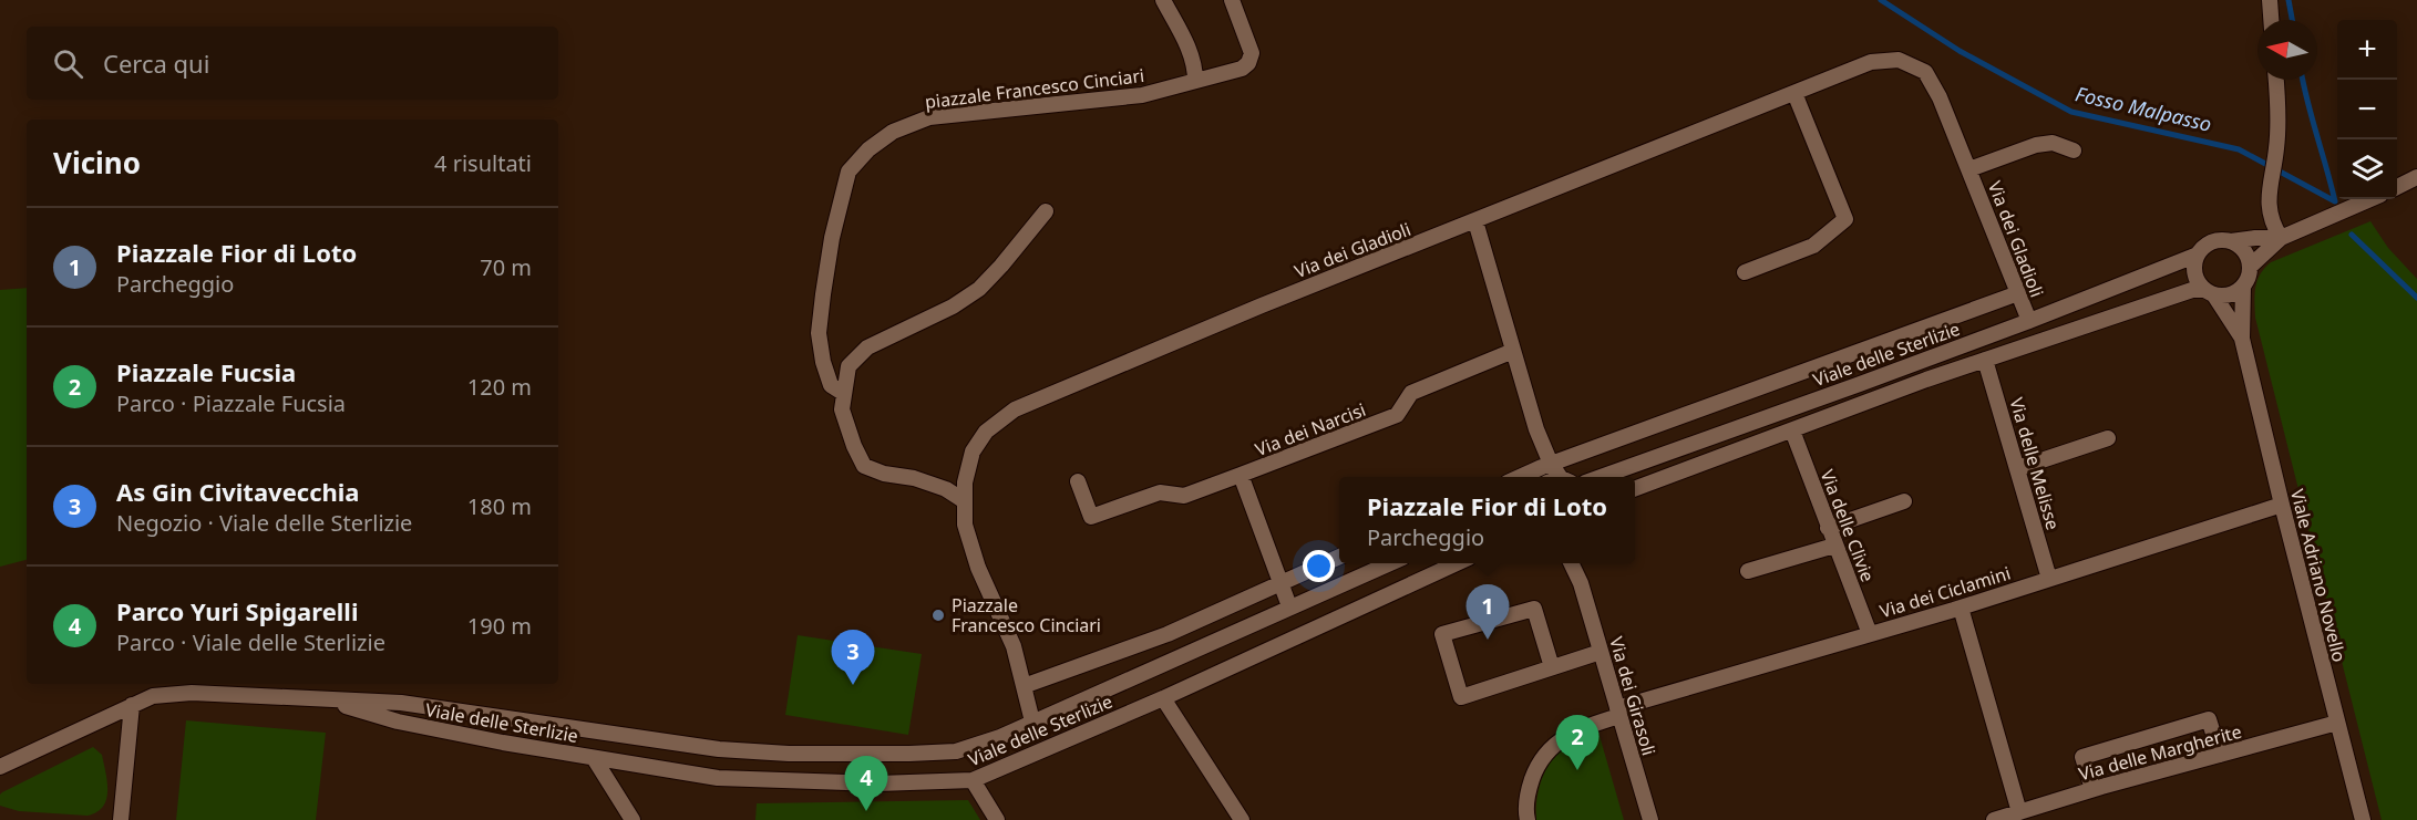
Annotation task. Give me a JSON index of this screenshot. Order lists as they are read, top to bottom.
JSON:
{
  "streets": {
    "street": [
      "piazzale Francesco Cinciari",
      "Via dei Gladioli",
      "Viale delle Sterlizie",
      "Via dei Narcisi",
      "Via delle Melisse",
      "Via delle Clivie",
      "Viale Adriano Novello",
      "Via dei Ciclamini",
      "Via dei Girasoli",
      "Via delle Margherite"
    ]
  },
  "crossings": [
    ["piazzale Francesco Cinciari", "Via dei Gladioli"],
    ["Via dei Gladioli", "Viale delle Sterlizie"],
    ["Viale delle Sterlizie", "Via dei Narcisi"],
    ["Viale delle Sterlizie", "Via delle Melisse"],
    ["Viale delle Sterlizie", "Via delle Clivie"],
    ["Viale delle Sterlizie", "Viale Adriano Novello"],
    ["Via delle Melisse", "Via dei Ciclamini"],
    ["Via delle Clivie", "Via dei Ciclamini"],
    ["Viale Adriano Novello", "Via dei Ciclamini"],
    ["Viale Adriano Novello", "Via delle Margherite"],
    ["Via dei Ciclamini", "Via dei Girasoli"]
  ],
  "water": ["Fosso Malpasso"],
  "places": ["Piazzale Francesco Cinciari"],
  "north": "left",
  "page": {
    "map_buttons": ["+", "−"],
    "search": "Cerca qui",
    "heading": ["Vicino", "4 risultati"],
    "list": [
      {
        "mark": "1",
        "name": "Piazzale Fior di Loto",
        "note": "Parcheggio",
        "value": "70 m"
      },
      {
        "mark": "2",
        "name": "Piazzale Fucsia",
        "note": "Parco · Piazzale Fucsia",
        "value": "120 m"
      },
      {
        "mark": "3",
        "name": "As Gin Civitavecchia",
        "note": "Negozio · Viale delle Sterlizie",
        "value": "180 m"
      },
      {
        "mark": "4",
        "name": "Parco Yuri Spigarelli",
        "note": "Parco · Viale delle Sterlizie",
        "value": "190 m"
      }
    ],
    "popup": ["Piazzale Fior di Loto", "Parcheggio"],
    "pins": [
      "1",
      "3",
      "2",
      "4"
    ]
  }
}
